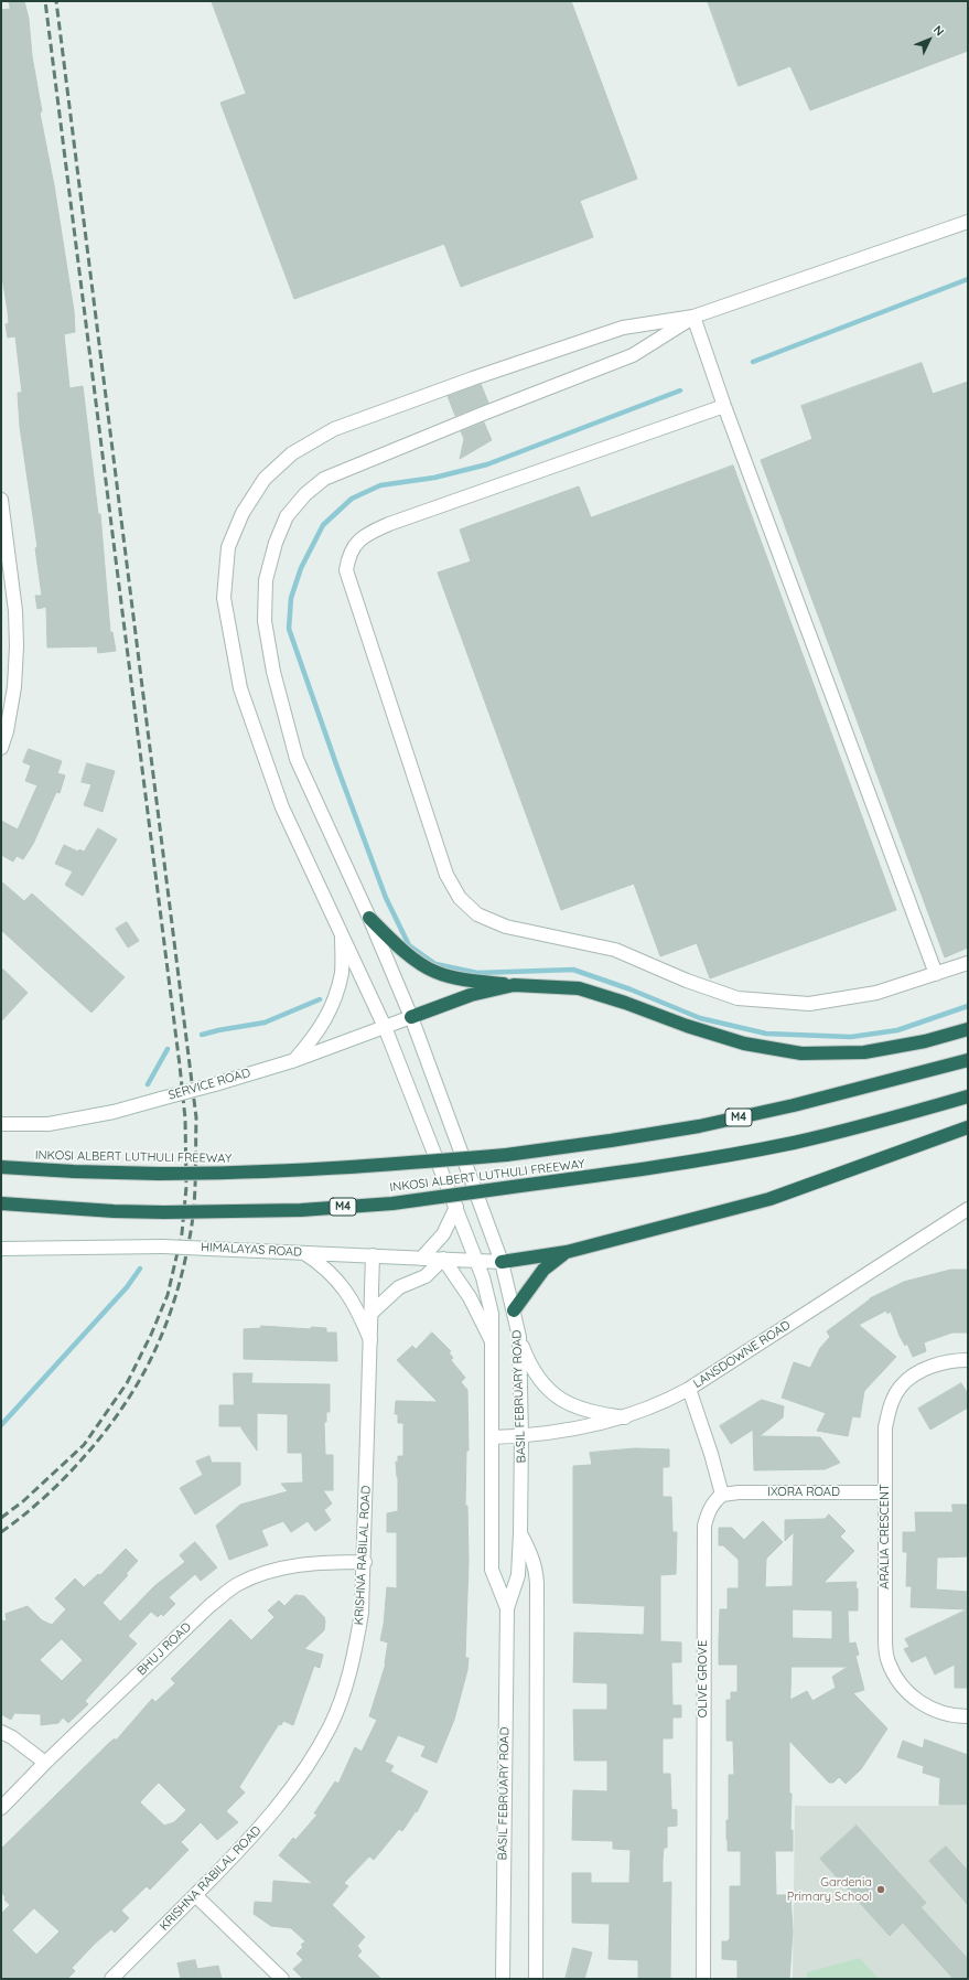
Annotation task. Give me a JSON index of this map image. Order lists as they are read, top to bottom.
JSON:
{
  "streets": {
    "highway": ["M4", "INKOSI ALBERT LUTHULI FREEWAY"],
    "street": [
      "SERVICE ROAD",
      "HIMALAYAS ROAD",
      "LANSDOWNE ROAD",
      "BASIL FEBRUARY ROAD",
      "IXORA ROAD",
      "ARALIA CRESCENT",
      "KRISHNA RABILAL ROAD",
      "BHUJ ROAD",
      "OLIVE GROVE"
    ]
  },
  "crossings": [
    ["SERVICE ROAD", "BASIL FEBRUARY ROAD"],
    ["HIMALAYAS ROAD", "BASIL FEBRUARY ROAD"],
    ["HIMALAYAS ROAD", "KRISHNA RABILAL ROAD"],
    ["LANSDOWNE ROAD", "BASIL FEBRUARY ROAD"],
    ["IXORA ROAD", "ARALIA CRESCENT"],
    ["IXORA ROAD", "OLIVE GROVE"],
    ["KRISHNA RABILAL ROAD", "BHUJ ROAD"]
  ],
  "places": ["Gardenia Primary School"],
  "north": "top right"
}
